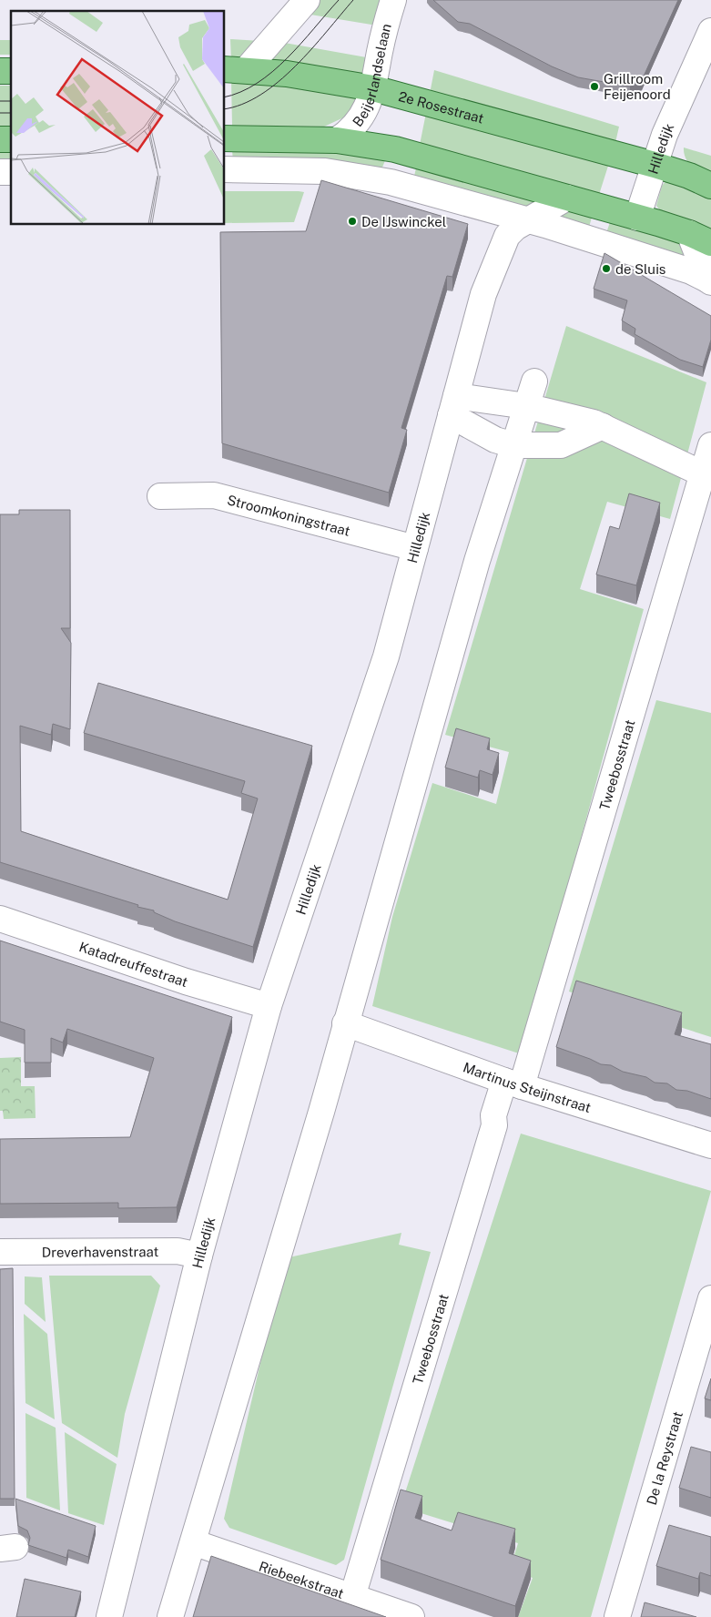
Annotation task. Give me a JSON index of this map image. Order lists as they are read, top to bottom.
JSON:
{
  "streets": {
    "main road": ["2e Rosestraat"],
    "street": [
      "Beijerlandselaan",
      "Hilledijk",
      "Stroomkoningstraat",
      "Tweebosstraat",
      "Katadreuffestraat",
      "Martinus Steijnstraat",
      "Dreverhavenstraat",
      "De la Reystraat",
      "Riebeekstraat"
    ]
  },
  "crossings": [
    ["Beijerlandselaan", "2e Rosestraat"],
    ["2e Rosestraat", "Hilledijk"],
    ["Hilledijk", "Stroomkoningstraat"],
    ["Hilledijk", "Katadreuffestraat"],
    ["Hilledijk", "Dreverhavenstraat"],
    ["Tweebosstraat", "Martinus Steijnstraat"],
    ["Tweebosstraat", "Riebeekstraat"]
  ],
  "places": ["Grillroom Feijenoord", "De IJswinckel", "de Sluis"]
}
